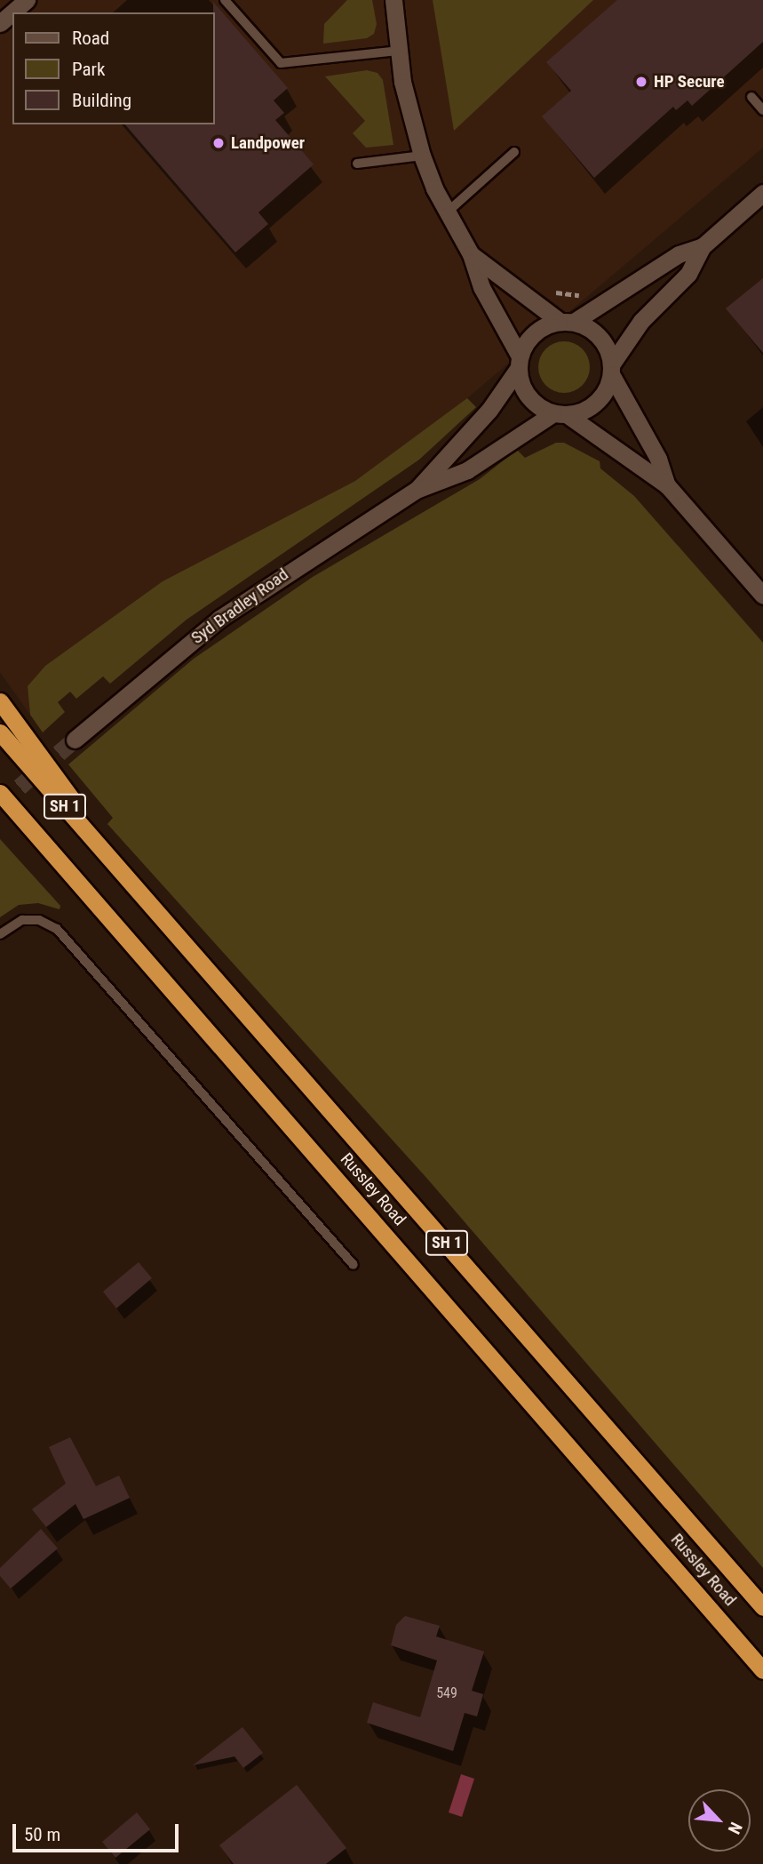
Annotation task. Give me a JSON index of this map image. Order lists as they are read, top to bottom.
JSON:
{
  "streets": {
    "highway": ["SH 1", "Russley Road"],
    "street": ["Syd Bradley Road"]
  },
  "places": ["HP Secure", "Landpower"],
  "house_numbers": ["549"],
  "legend": ["Road", "Park", "Building"],
  "scale_bar": "50 m",
  "north": "bottom right"
}
